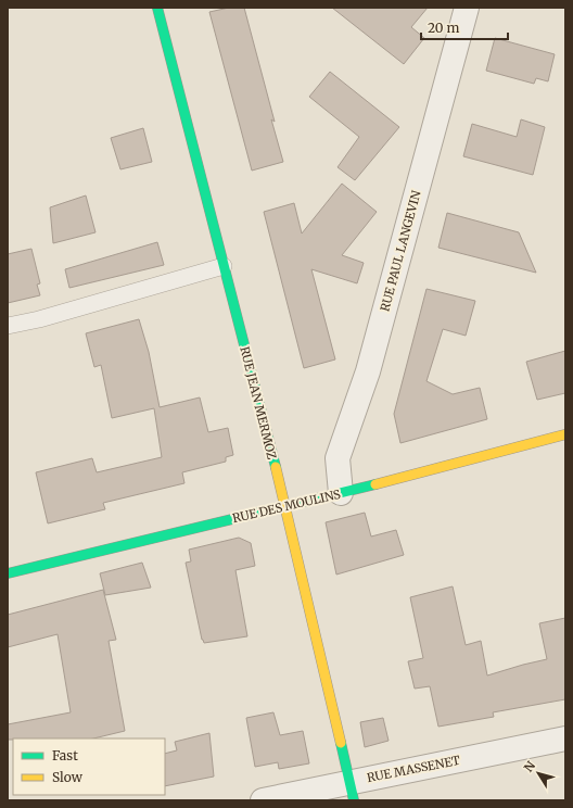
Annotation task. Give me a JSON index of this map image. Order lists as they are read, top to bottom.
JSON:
{
  "streets": {
    "main road": ["RUE JEAN MERMOZ", "RUE DES MOULINS"],
    "street": ["RUE PAUL LANGEVIN", "RUE MASSENET"]
  },
  "crossings": [
    ["RUE PAUL LANGEVIN", "RUE DES MOULINS"],
    ["RUE JEAN MERMOZ", "RUE DES MOULINS"],
    ["RUE JEAN MERMOZ", "RUE MASSENET"]
  ],
  "legend": ["Fast", "Slow"],
  "scale_bar": "20 m",
  "north": "top left"
}
